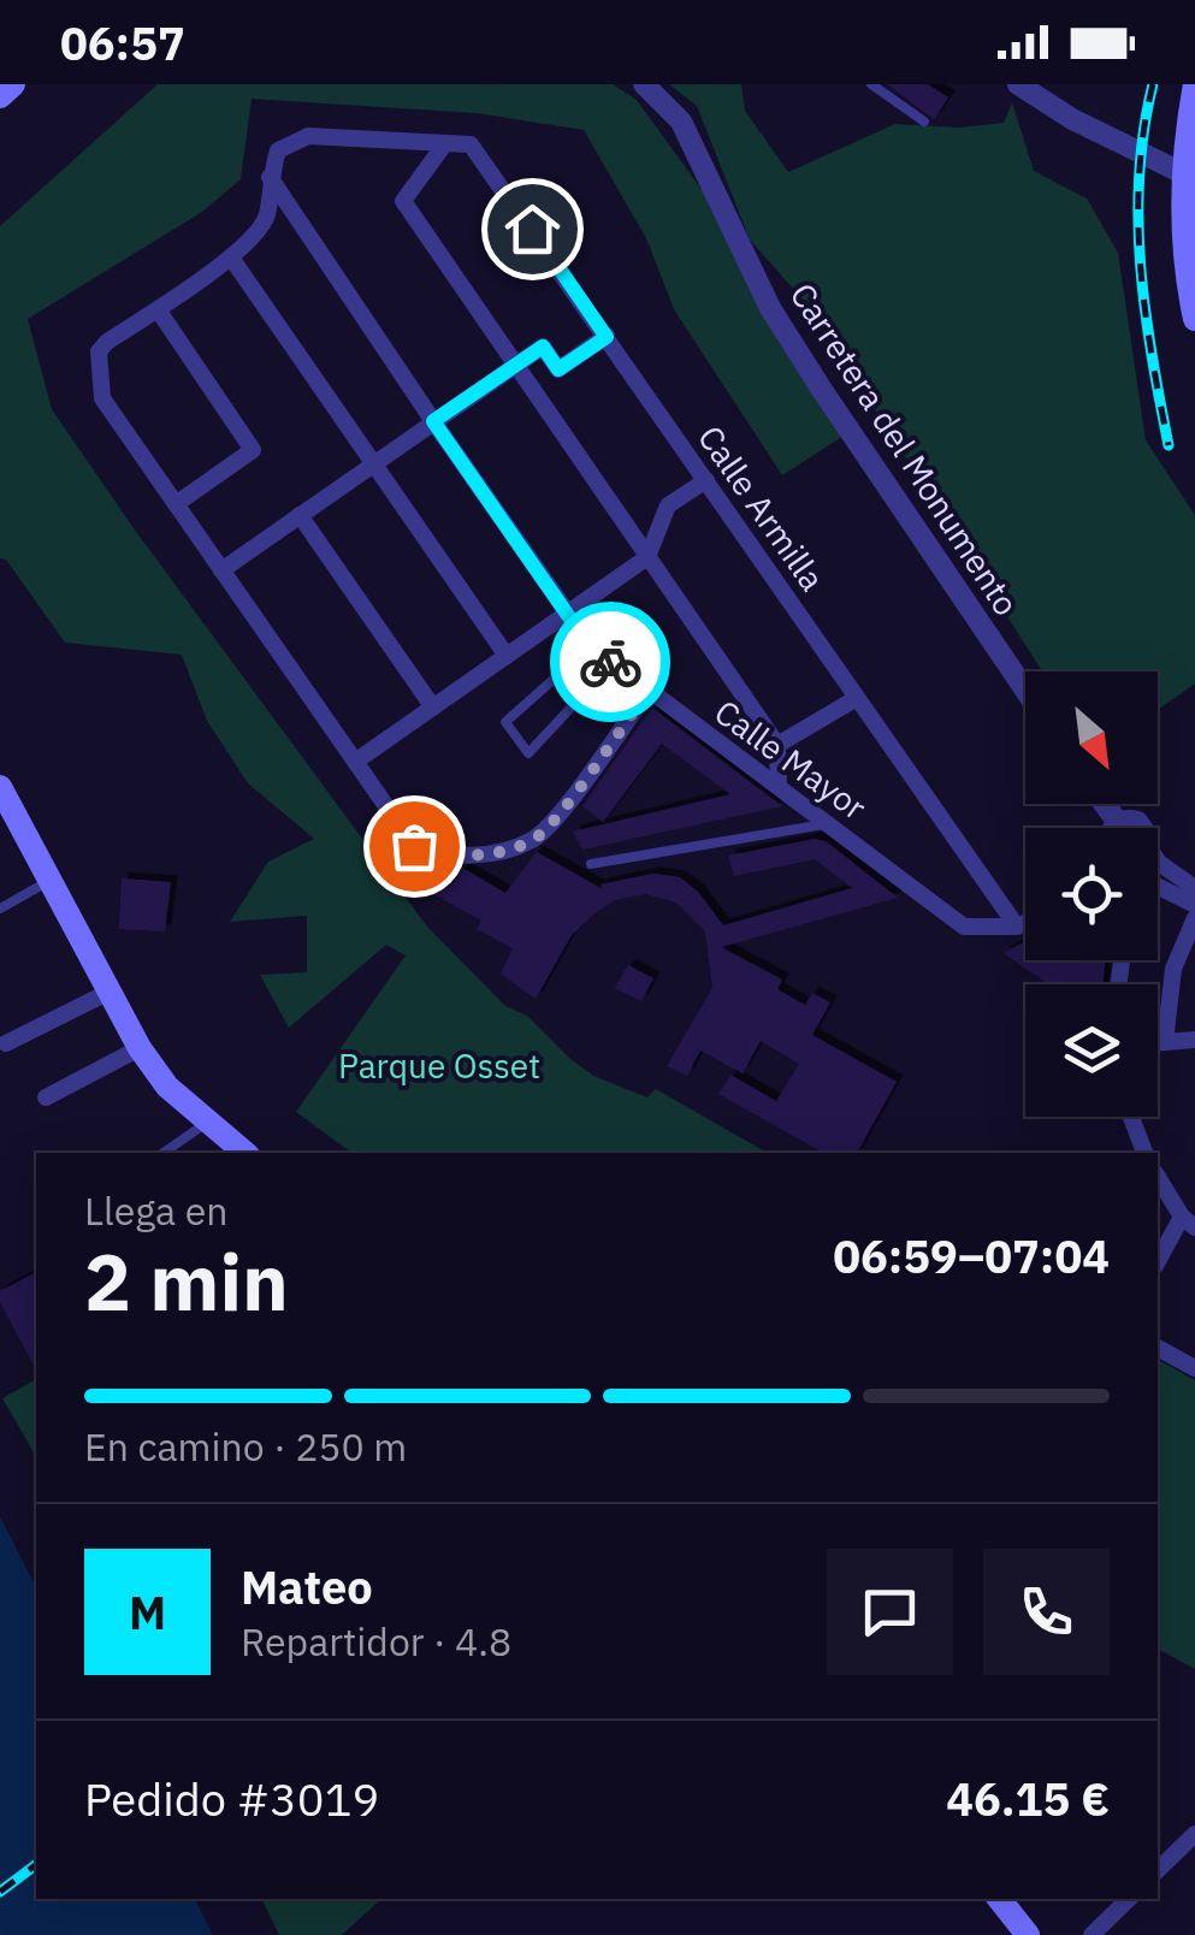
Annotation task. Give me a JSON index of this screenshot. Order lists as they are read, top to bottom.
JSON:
{
  "streets": {
    "street": ["Carretera del Monumento", "Calle Armilla", "Calle Mayor"]
  },
  "crossings": [
    ["Calle Armilla", "Calle Mayor"]
  ],
  "parks": ["Parque Osset"],
  "north": "bottom right",
  "page": {
    "status": "06:57",
    "heading": ["2 min", "Llega en", "06:59–07:04"],
    "panel": [
      "Mateo",
      "Repartidor · 4.8",
      "Pedido #3019",
      "46.15 €"
    ],
    "bar": "En camino · 250 m",
    "round": "M"
  }
}
